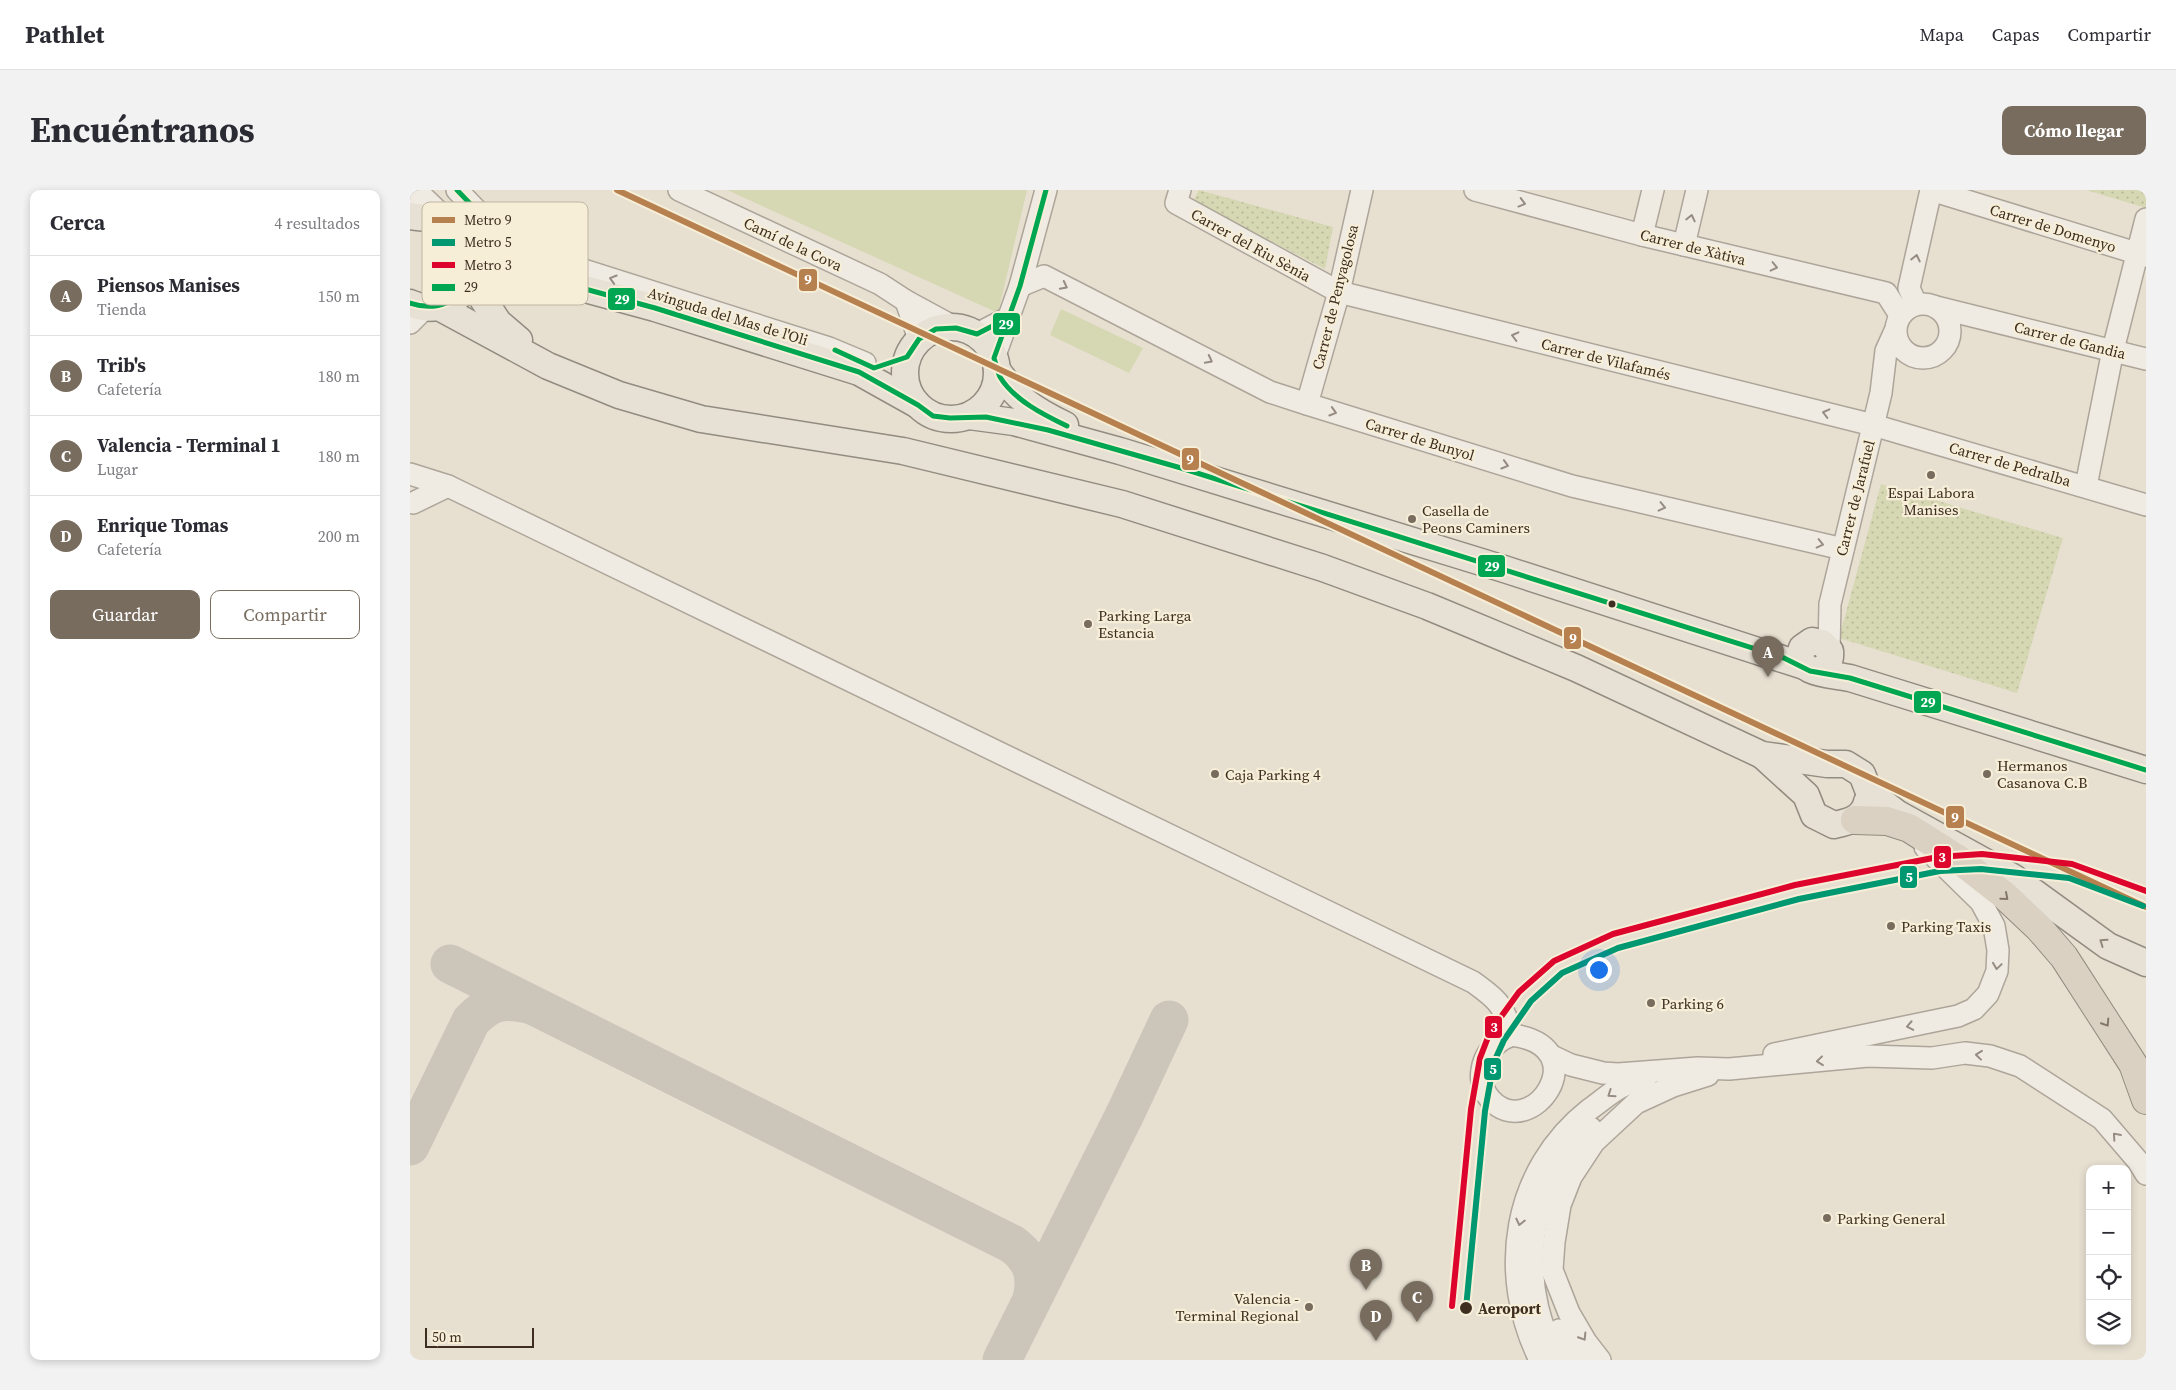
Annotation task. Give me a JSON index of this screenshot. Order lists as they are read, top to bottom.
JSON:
{
  "streets": {
    "street": [
      "Carrer de Domenyo",
      "Camí de la Cova",
      "Carrer del Riu Sènia",
      "Carrer de Xàtiva",
      "Carrer de Penyagolosa",
      "Avinguda del Mas de l'Oli",
      "Carrer de Gandia",
      "Carrer de Vilafamés",
      "Carrer de Bunyol",
      "Carrer de Pedralba",
      "Carrer de Jarafuel"
    ]
  },
  "crossings": [
    ["Carrer del Riu Sènia", "Carrer de Penyagolosa"],
    ["Carrer del Riu Sènia", "Carrer de Vilafamés"],
    ["Carrer de Xàtiva", "Carrer de Gandia"],
    ["Carrer de Xàtiva", "Carrer de Jarafuel"],
    ["Carrer de Penyagolosa", "Carrer de Vilafamés"],
    ["Carrer de Penyagolosa", "Carrer de Bunyol"],
    ["Carrer de Gandia", "Carrer de Jarafuel"],
    ["Carrer de Vilafamés", "Carrer de Pedralba"],
    ["Carrer de Vilafamés", "Carrer de Jarafuel"],
    ["Carrer de Bunyol", "Carrer de Jarafuel"],
    ["Carrer de Pedralba", "Carrer de Jarafuel"]
  ],
  "one_way": [
    "Carrer de Xàtiva",
    "Avinguda del Mas de l'Oli",
    "Carrer de Vilafamés",
    "Carrer de Bunyol"
  ],
  "places": [
    "Espai Labora Manises",
    "Casella de Peons Caminers",
    "Parking Larga Estancia",
    "Caja Parking 4",
    "Hermanos Casanova C.B",
    "Parking Taxis",
    "Parking 6",
    "Parking General",
    "Valencia - Terminal Regional",
    "Aeroport"
  ],
  "lines": [
    "metro line 9",
    "transit line 29",
    "metro line 3",
    "metro line 5"
  ],
  "legend": [
    "Metro 9",
    "Metro 5",
    "Metro 3",
    "29"
  ],
  "scale_bar": "50 m",
  "page": {
    "header": "Pathlet",
    "nav": ["Mapa", "Capas", "Compartir"],
    "title": "Encuéntranos",
    "buttons": [
      "Cómo llegar",
      ["Guardar", "Compartir"]
    ],
    "heading": ["Cerca", "4 resultados"],
    "list": [
      {
        "mark": "A",
        "name": "Piensos Manises",
        "note": "Tienda",
        "value": "150 m"
      },
      {
        "mark": "B",
        "name": "Trib's",
        "note": "Cafetería",
        "value": "180 m"
      },
      {
        "mark": "C",
        "name": "Valencia - Terminal 1",
        "note": "Lugar",
        "value": "180 m"
      },
      {
        "mark": "D",
        "name": "Enrique Tomas",
        "note": "Cafetería",
        "value": "200 m"
      }
    ],
    "pins": [
      "A",
      "B",
      "C",
      "D"
    ],
    "map_buttons": ["+", "−"],
    "scale": "50 m"
  }
}
